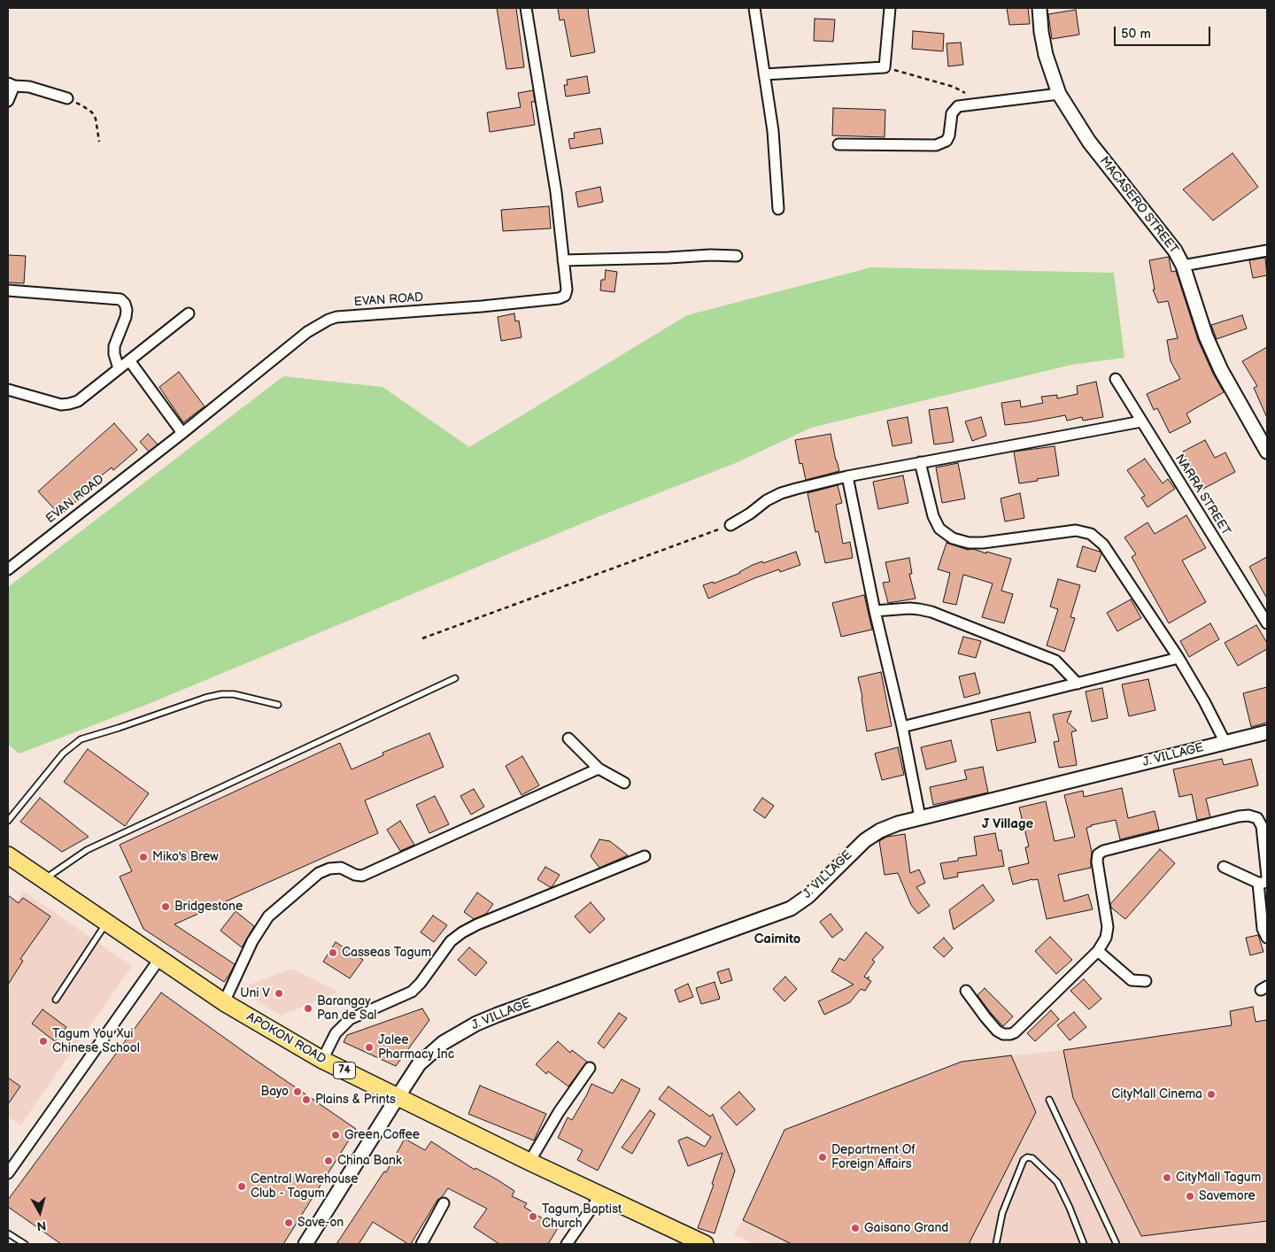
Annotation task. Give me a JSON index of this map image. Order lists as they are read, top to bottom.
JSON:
{
  "streets": {
    "highway": ["APOKON ROAD", "74"],
    "street": [
      "MACASERO STREET",
      "EVAN ROAD",
      "NARRA STREET",
      "J. VILLAGE"
    ]
  },
  "crossings": [
    ["J. VILLAGE", "APOKON ROAD"]
  ],
  "districts": ["J Village", "Caimito"],
  "places": [
    "Miko's Brew",
    "Bridgestone",
    "Casseas Tagum",
    "Uni V",
    "Barangay Pan de Sal",
    "Tagum You Xui Chinese School",
    "Jalee Pharmacy Inc",
    "Bayo",
    "CityMall Cinema",
    "Plains & Prints",
    "Green Coffee",
    "Department Of Foreign Affairs",
    "China Bank",
    "CityMall Tagum",
    "Central Warehouse Club - Tagum",
    "Savemore",
    "Tagum Baptist Church",
    "Save-on",
    "Gaisano Grand"
  ],
  "scale_bar": "50 m",
  "north": "bottom"
}
